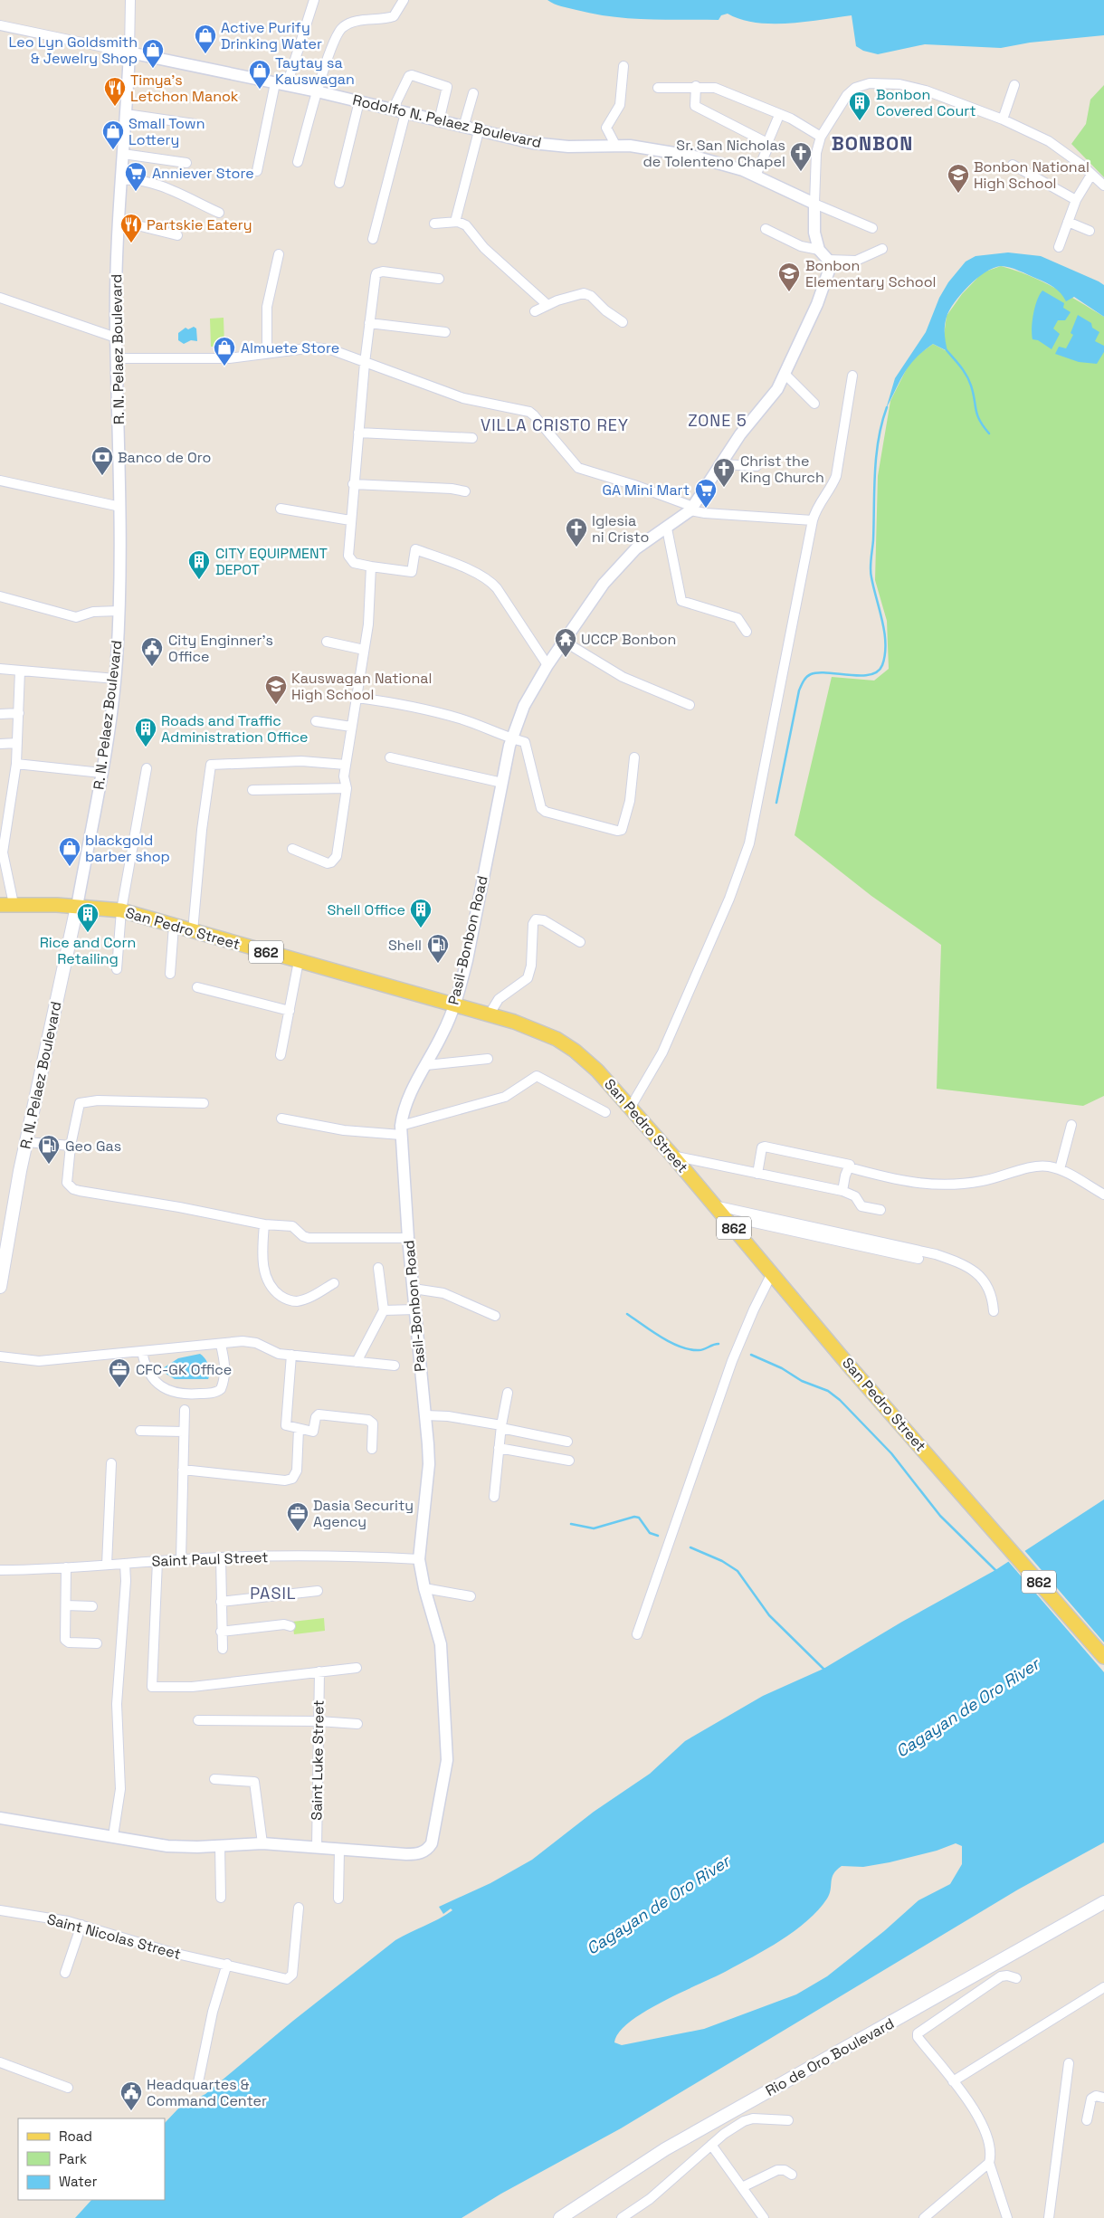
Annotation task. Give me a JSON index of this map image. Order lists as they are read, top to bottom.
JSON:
{
  "streets": {
    "main road": [
      "R. N. Pelaez Boulevard",
      "San Pedro Street",
      "862",
      "Rio de Oro Boulevard"
    ],
    "street": [
      "Rodolfo N. Pelaez Boulevard",
      "Pasil-Bonbon Road",
      "Saint Paul Street",
      "Saint Luke Street",
      "Saint Nicolas Street"
    ]
  },
  "crossings": [
    ["Rodolfo N. Pelaez Boulevard", "R. N. Pelaez Boulevard"],
    ["R. N. Pelaez Boulevard", "San Pedro Street"],
    ["San Pedro Street", "Pasil-Bonbon Road"],
    ["Pasil-Bonbon Road", "Saint Paul Street"],
    ["Pasil-Bonbon Road", "Saint Luke Street"]
  ],
  "districts": [
    "BONBON",
    "ZONE 5",
    "VILLA CRISTO REY",
    "PASIL"
  ],
  "water": ["Cagayan de Oro River"],
  "places": {
    "shop": [
      "Active Purify Drinking Water",
      "Leo Lyn Goldsmith & Jewelry Shop",
      "Taytay sa Kauswagan",
      "Small Town Lottery",
      "Almuete Store",
      "blackgold barber shop"
    ],
    "restaurant": ["Timya's Letchon Manok", "Partskie Eatery"],
    "building": [
      "Bonbon Covered Court",
      "CITY EQUIPMENT DEPOT",
      "Roads and Traffic Administration Office",
      "Shell Office",
      "Rice and Corn Retailing"
    ],
    "church": ["Sr. San Nicholas de Tolenteno Chapel", "Christ the King Church", "Iglesia ni Cristo"],
    "supermarket": ["Anniever Store", "GA Mini Mart"],
    "school or university": ["Bonbon National High School", "Bonbon Elementary School", "Kauswagan National High School"],
    "bank": ["Banco de Oro"],
    "temple": ["UCCP Bonbon"],
    "public building": ["City Enginner's Office", "Headquartes & Command Center"],
    "fuel station": ["Shell", "Geo Gas"],
    "office": ["CFC-GK Office", "Dasia Security Agency"]
  },
  "legend": ["Road", "Park", "Water"]
}
